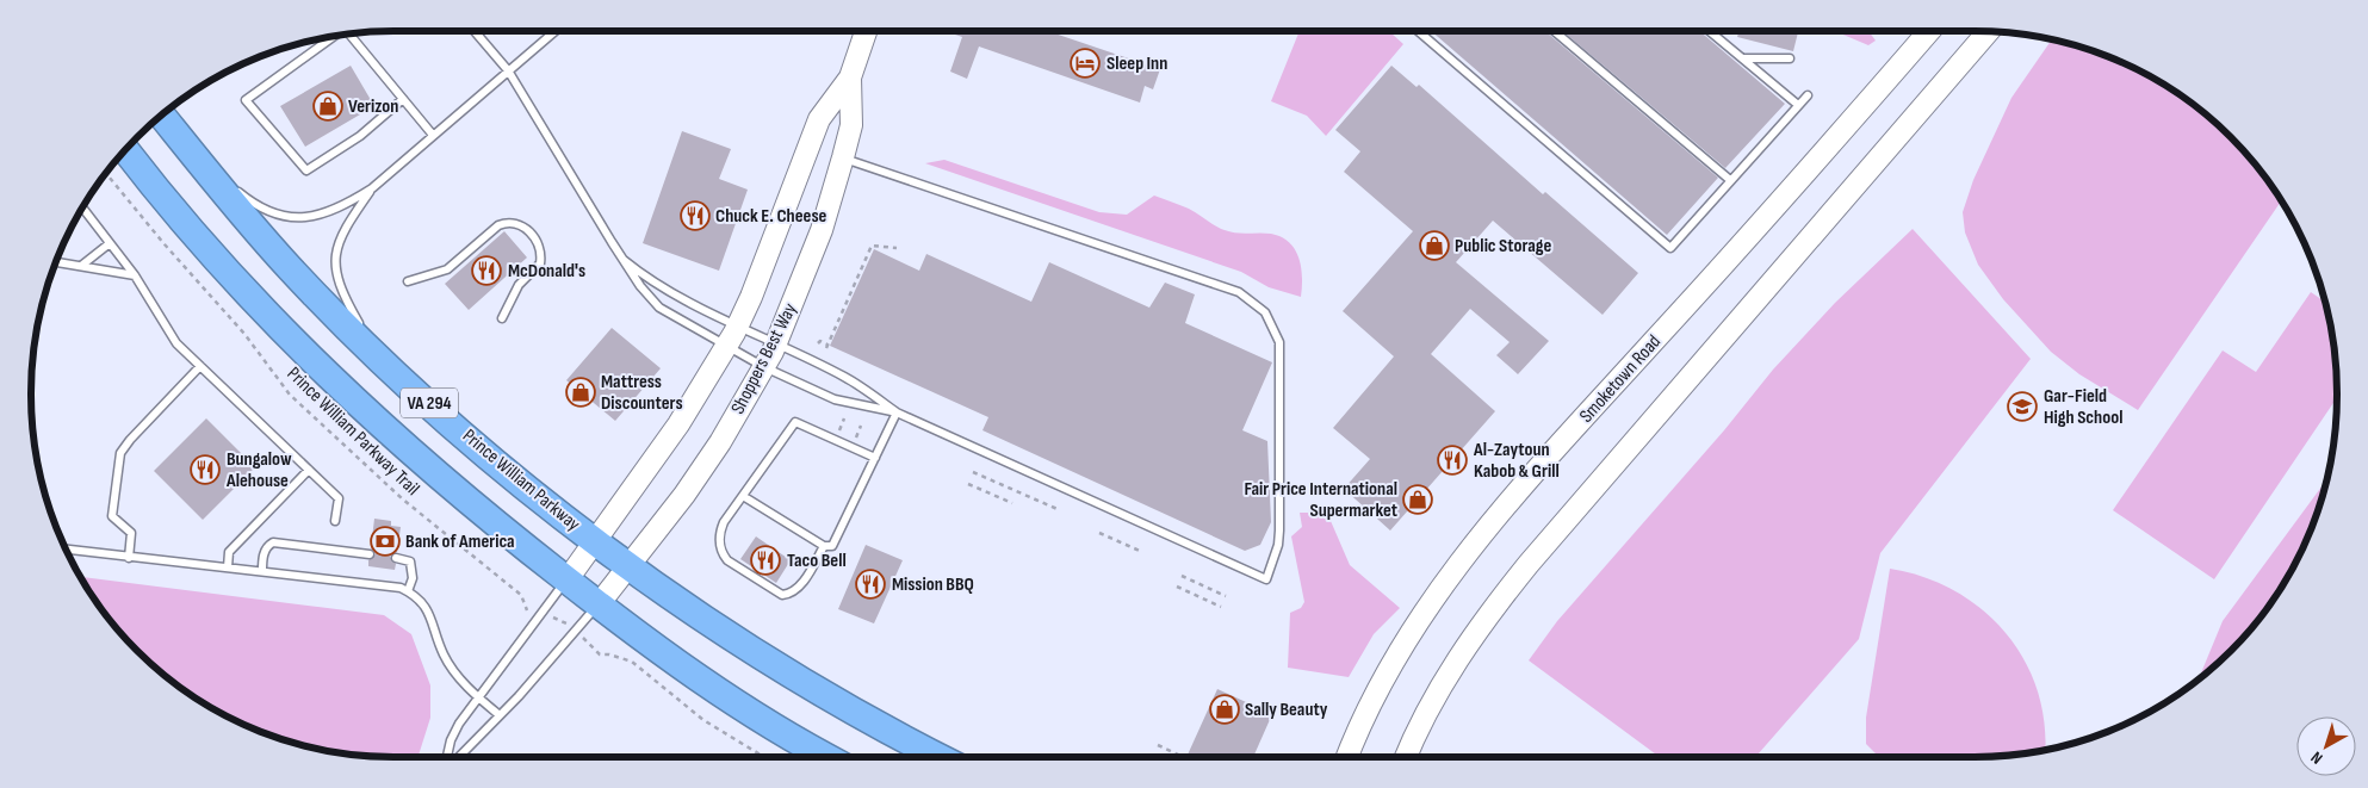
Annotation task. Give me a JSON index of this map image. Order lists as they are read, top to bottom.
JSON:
{
  "streets": {
    "highway": ["VA 294", "Prince William Parkway"],
    "main road": ["Shoppers Best Way", "Smoketown Road"],
    "path": ["Prince William Parkway Trail"]
  },
  "crossings": [
    ["Shoppers Best Way", "VA 294"],
    ["Shoppers Best Way", "Prince William Parkway"]
  ],
  "places": {
    "hotel": ["Sleep Inn"],
    "shop": [
      "Verizon",
      "Public Storage",
      "Mattress Discounters",
      "Fair Price International Supermarket",
      "Sally Beauty"
    ],
    "restaurant": [
      "Chuck E. Cheese",
      "McDonald's",
      "Al-Zaytoun Kabob & Grill",
      "Bungalow Alehouse",
      "Taco Bell",
      "Mission BBQ"
    ],
    "school or university": ["Gar-Field High School"],
    "bank": ["Bank of America"]
  },
  "north": "bottom left"
}
